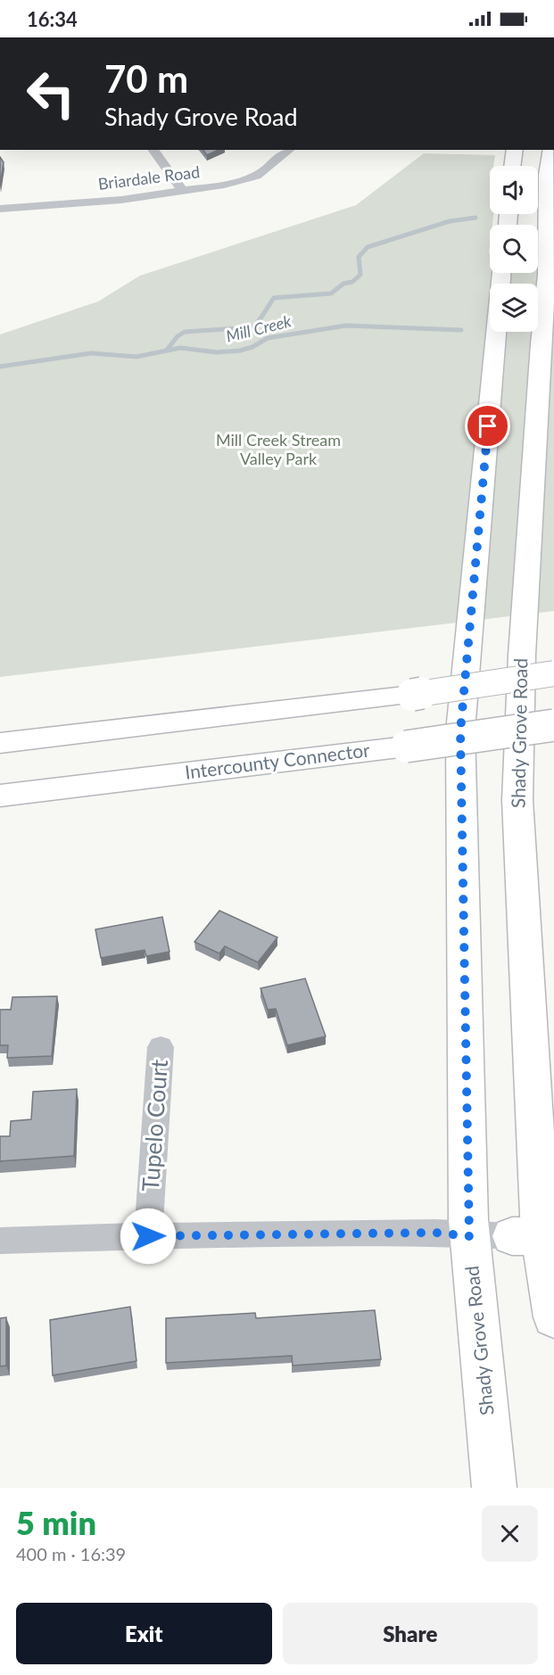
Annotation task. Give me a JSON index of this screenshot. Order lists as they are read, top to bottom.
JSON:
{
  "streets": {
    "main road": ["Shady Grove Road", "Intercounty Connector"],
    "street": ["Briardale Road", "Tupelo Court"]
  },
  "water": ["Mill Creek"],
  "parks": ["Mill Creek Stream Valley Park"],
  "page": {
    "status": "16:34",
    "turn": ["70 m", "Shady Grove Road"],
    "heading": ["5 min", "400 m · 16:39"],
    "buttons": ["Exit", "Share"]
  }
}
